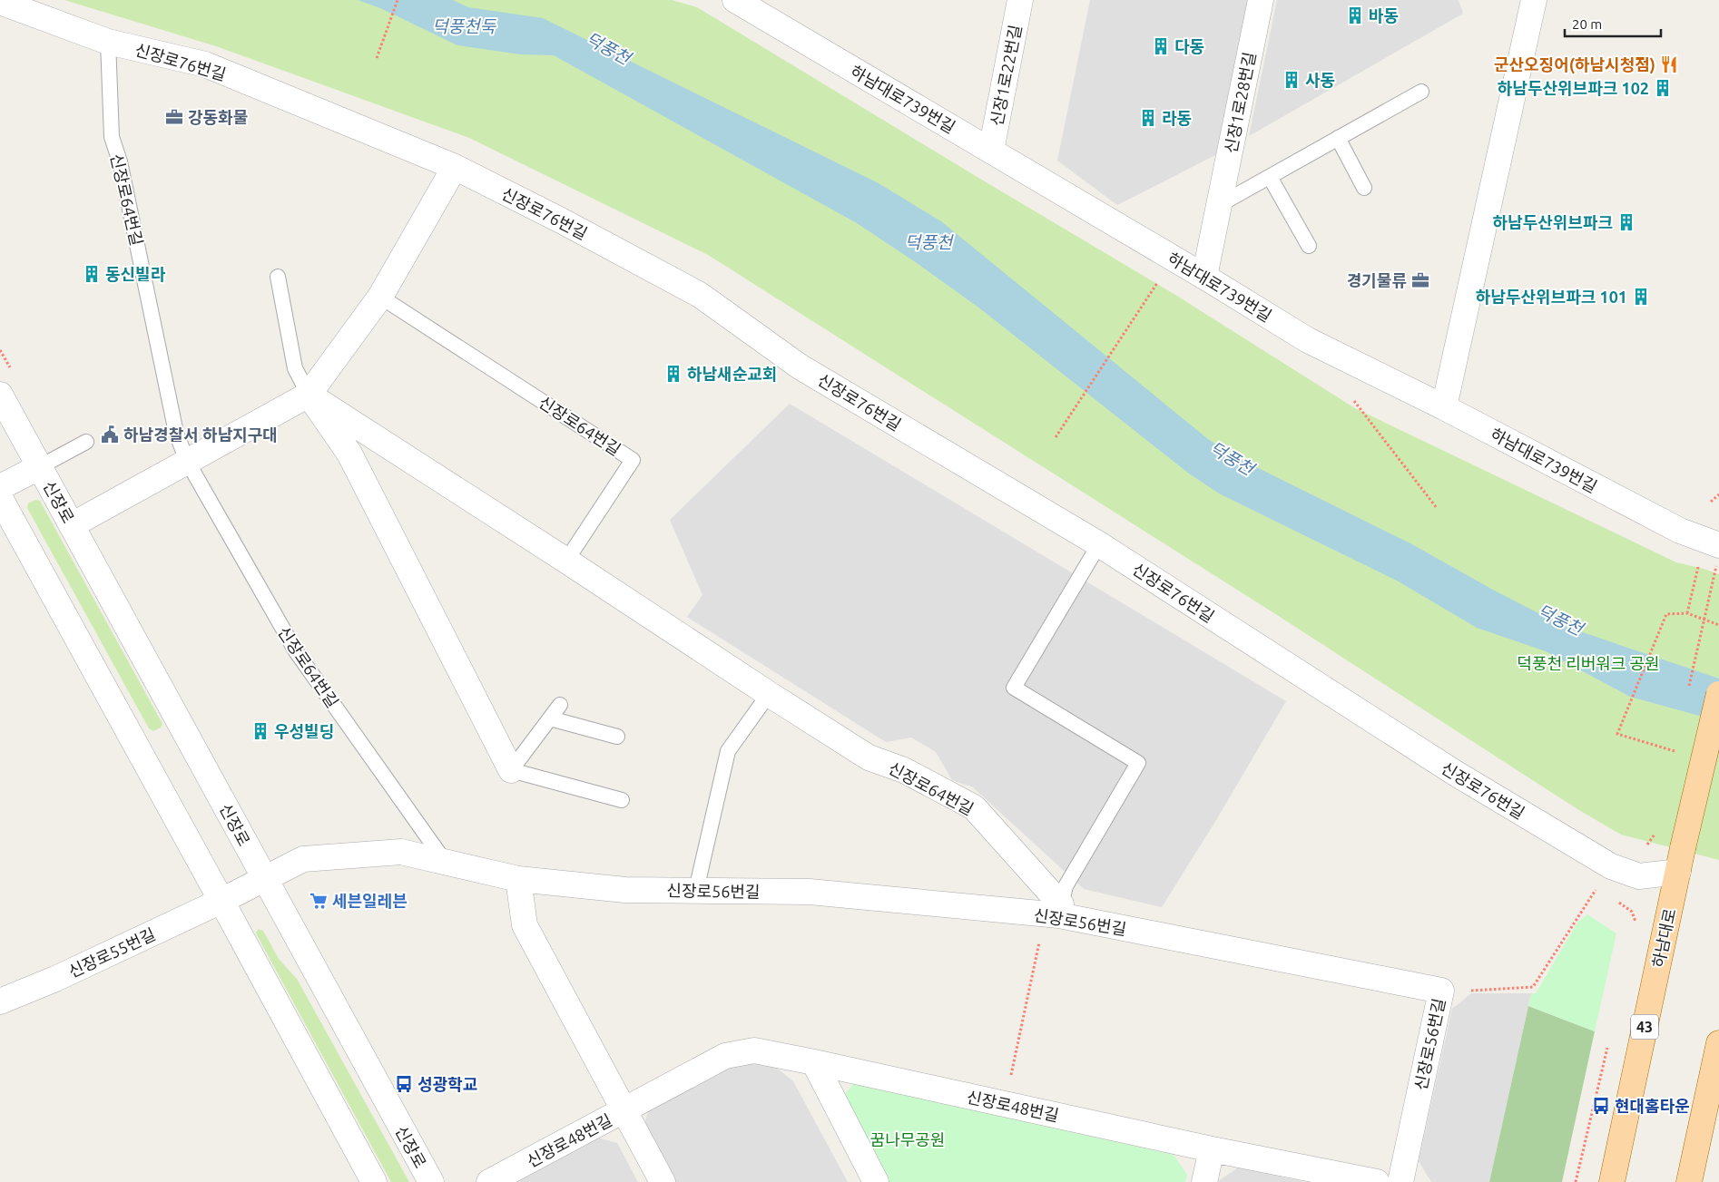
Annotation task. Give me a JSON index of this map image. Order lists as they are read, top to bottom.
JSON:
{
  "streets": {
    "main road": ["하남대로", "43"],
    "street": [
      "신장로76번길",
      "신장1로22번길",
      "하남대로739번길",
      "신장1로28번길",
      "신장로64번길",
      "신장로",
      "신장로56번길",
      "신장로55번길",
      "신장로48번길"
    ]
  },
  "crossings": [
    ["신장로76번길", "신장로64번길"],
    ["신장로76번길", "하남대로"],
    ["신장1로22번길", "하남대로739번길"],
    ["하남대로739번길", "신장1로28번길"],
    ["신장로64번길", "신장로56번길"],
    ["신장로", "신장로56번길"],
    ["신장로56번길", "신장로55번길"]
  ],
  "water": ["덕풍천둑", "덕풍천"],
  "parks": ["덕풍천 리버워크 공원", "꿈나무공원"],
  "places": {
    "building": [
      "바동",
      "다동",
      "사동",
      "하남두산위브파크 102",
      "라동",
      "하남두산위브파크",
      "동신빌라",
      "하남두산위브파크 101",
      "하남새순교회",
      "우성빌딩"
    ],
    "restaurant": ["군산오징어(하남시청점)"],
    "office": ["강동화물", "경기물류"],
    "public building": ["하남경찰서 하남지구대"],
    "supermarket": ["세븐일레븐"],
    "bus stop": ["성광학교", "현대홈타운"]
  },
  "scale_bar": "20 m"
}
